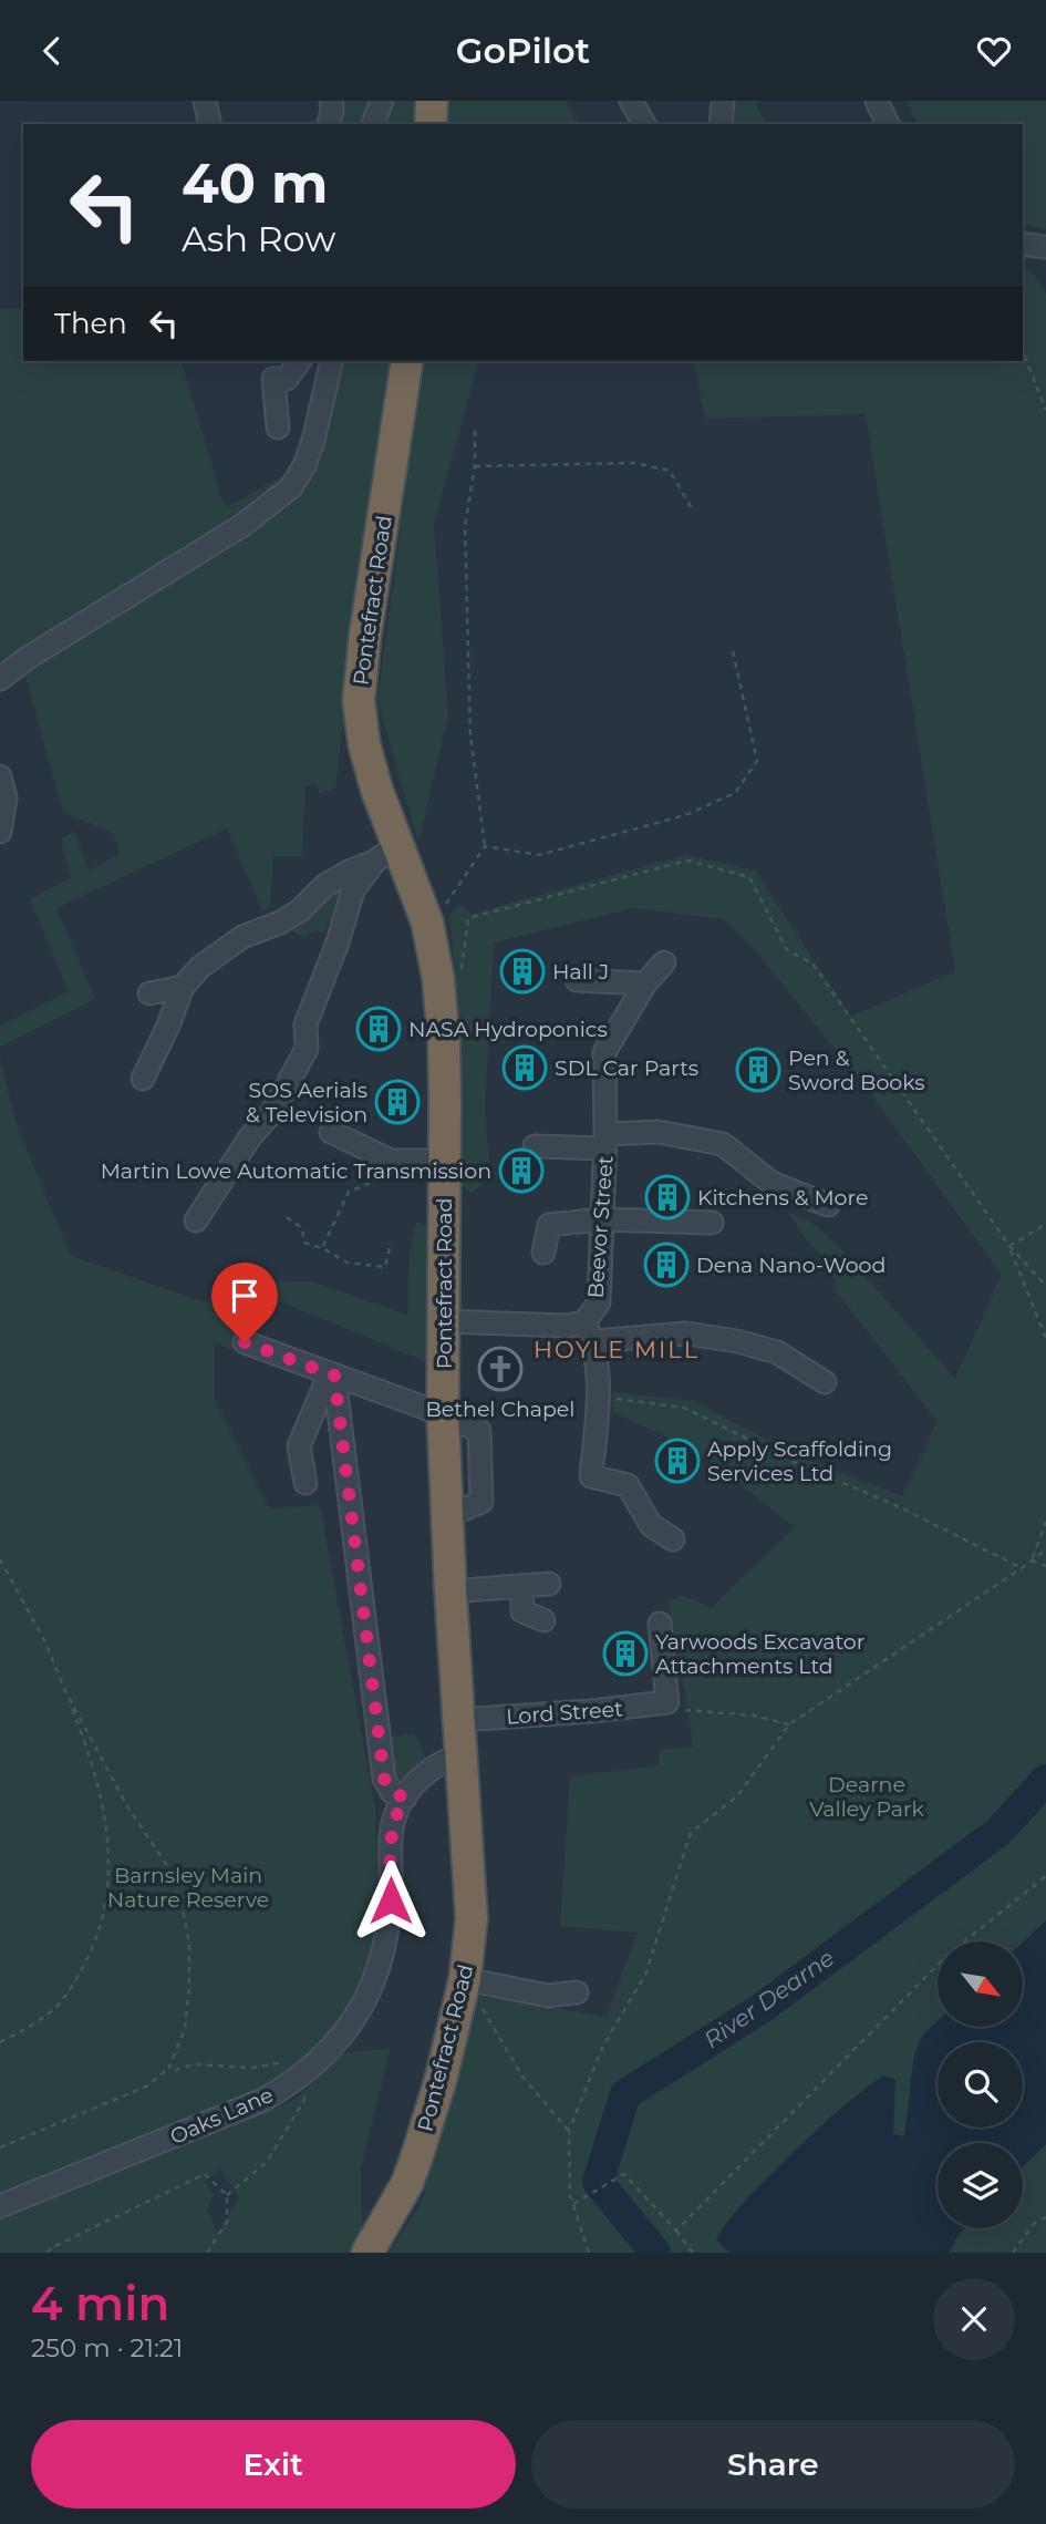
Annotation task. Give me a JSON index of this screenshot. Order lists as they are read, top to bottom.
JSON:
{
  "streets": {
    "highway": ["Pontefract Road"],
    "street": ["Beevor Street", "Lord Street", "Oaks Lane"]
  },
  "crossings": [
    ["Pontefract Road", "Beevor Street"],
    ["Pontefract Road", "Lord Street"],
    ["Pontefract Road", "Oaks Lane"]
  ],
  "districts": ["HOYLE MILL"],
  "water": ["River Dearne"],
  "parks": ["Dearne Valley Park", "Barnsley Main Nature Reserve"],
  "places": {
    "building": [
      "Hall J",
      "NASA Hydroponics",
      "SDL Car Parts",
      "Pen & Sword Books",
      "SOS Aerials & Television",
      "Martin Lowe Automatic Transmission",
      "Kitchens & More",
      "Dena Nano-Wood",
      "Apply Scaffolding Services Ltd",
      "Yarwoods Excavator Attachments Ltd"
    ],
    "church": ["Bethel Chapel"]
  },
  "north": "bottom right",
  "page": {
    "header": "GoPilot",
    "turn": ["40 m", "Ash Row"],
    "then": "Then",
    "heading": ["4 min", "250 m · 21:21"],
    "buttons": ["Exit", "Share"]
  }
}
